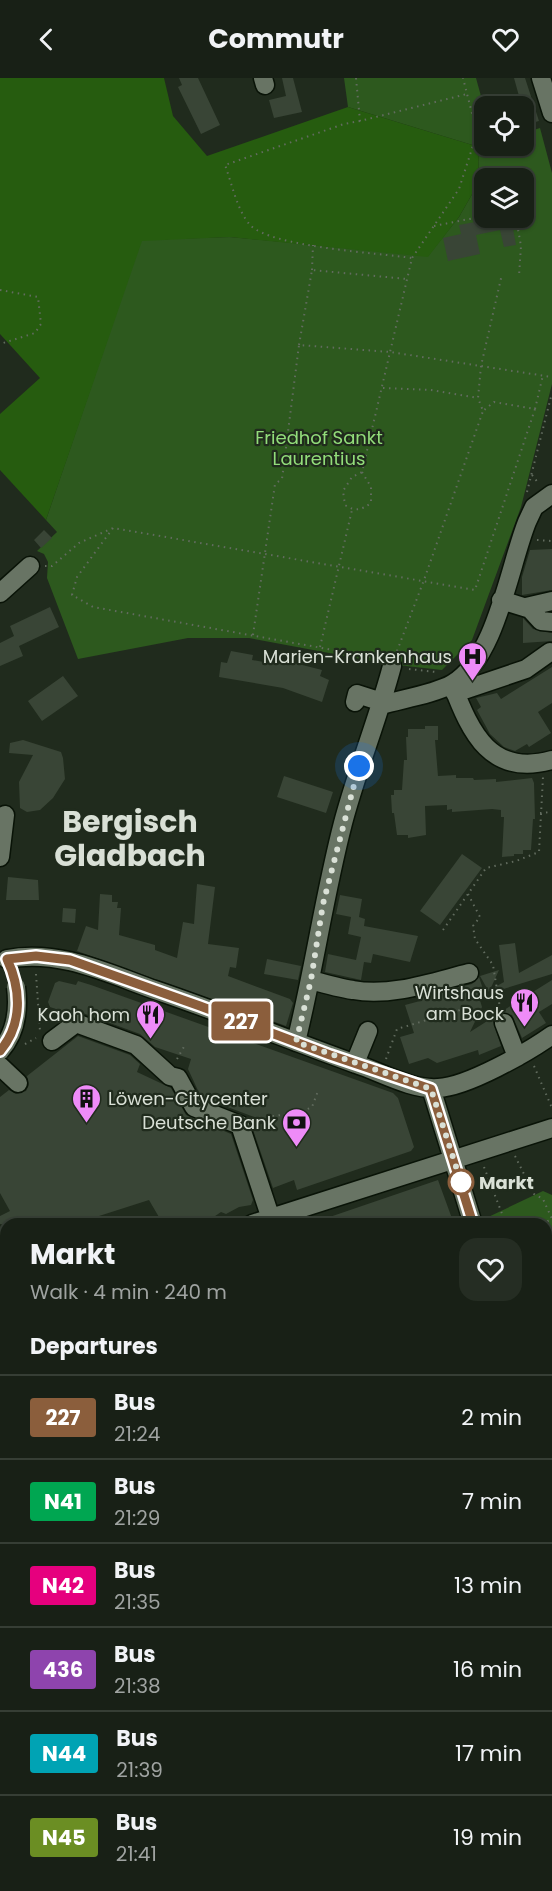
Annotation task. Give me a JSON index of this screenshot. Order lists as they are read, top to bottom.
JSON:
{
  "districts": ["Bergisch Gladbach"],
  "parks": ["Friedhof Sankt Laurentius"],
  "places": {
    "hospital": ["Marien-Krankenhaus"],
    "restaurant": ["Wirtshaus am Bock", "Kaoh hom"],
    "building": ["Löwen-Citycenter"],
    "bank": ["Deutsche Bank"],
    "other": ["Markt"]
  },
  "lines": ["bus line 227"],
  "page": {
    "header": "Commutr",
    "on_map": "227",
    "heading": [
      ["Markt", "Walk · 4 min · 240 m"],
      "Departures"
    ],
    "list": [
      {
        "mark": "227",
        "name": "Bus",
        "note": "21:24",
        "value": "2 min"
      },
      {
        "mark": "N41",
        "name": "Bus",
        "note": "21:29",
        "value": "7 min"
      },
      {
        "mark": "N42",
        "name": "Bus",
        "note": "21:35",
        "value": "13 min"
      },
      {
        "mark": "436",
        "name": "Bus",
        "note": "21:38",
        "value": "16 min"
      },
      {
        "mark": "N44",
        "name": "Bus",
        "note": "21:39",
        "value": "17 min"
      },
      {
        "mark": "N45",
        "name": "Bus",
        "note": "21:41",
        "value": "19 min"
      }
    ]
  }
}
